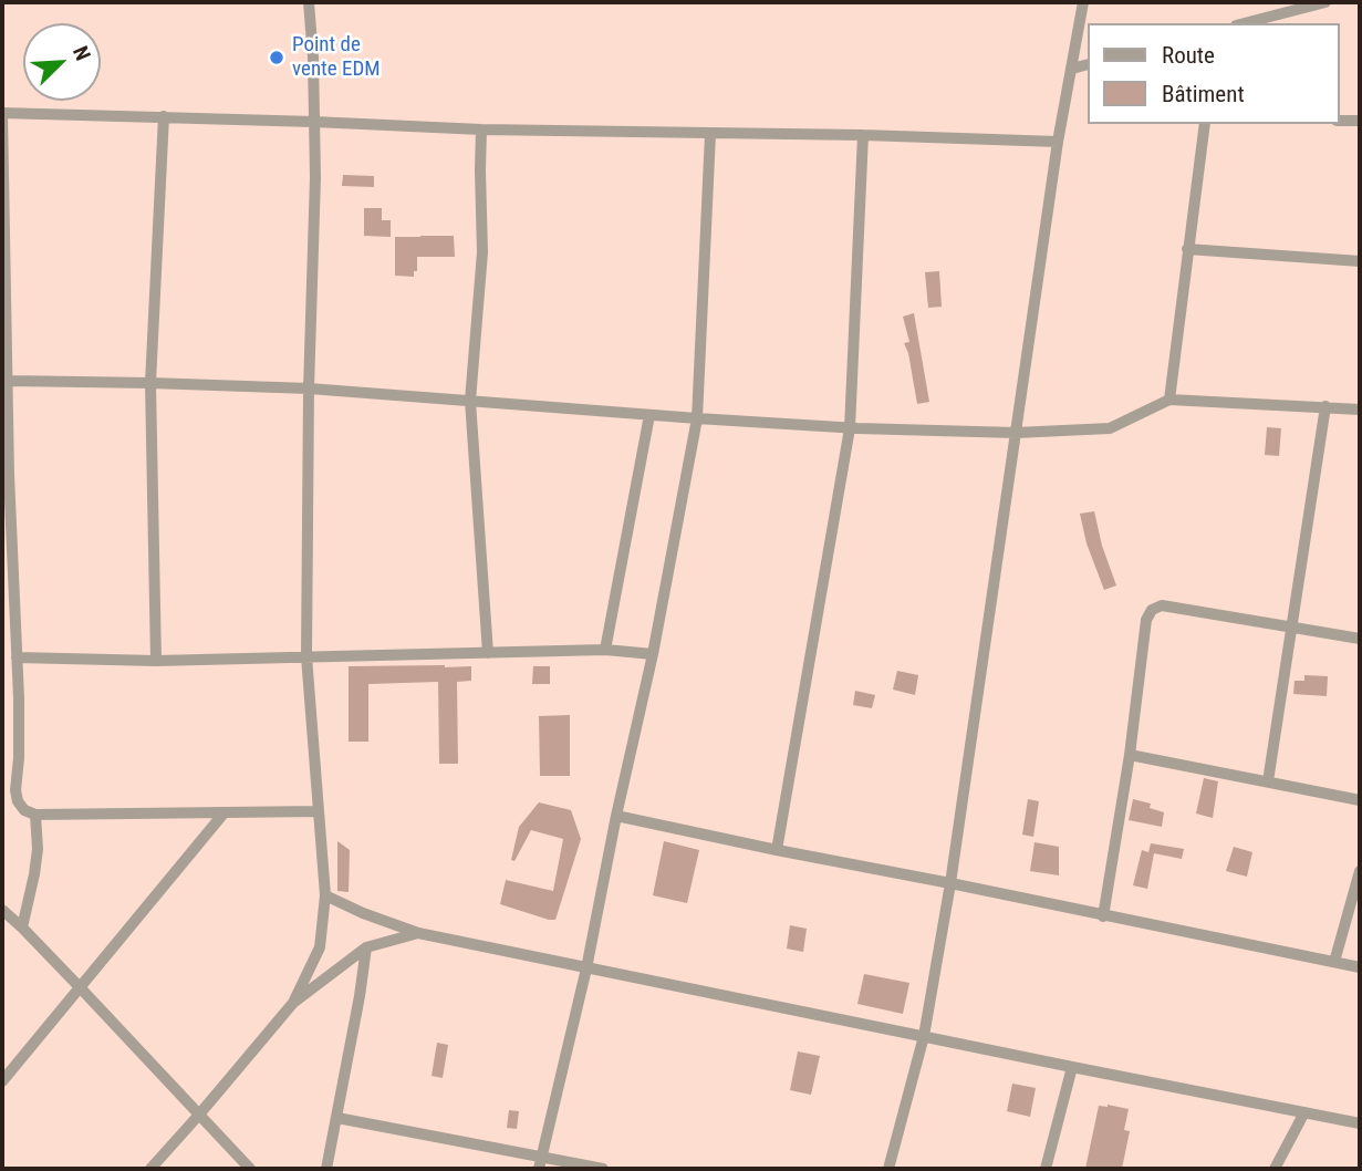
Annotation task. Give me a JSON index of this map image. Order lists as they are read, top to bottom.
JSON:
{
  "places": ["Point de vente EDM"],
  "legend": ["Route", "Bâtiment"],
  "north": "top right"
}
